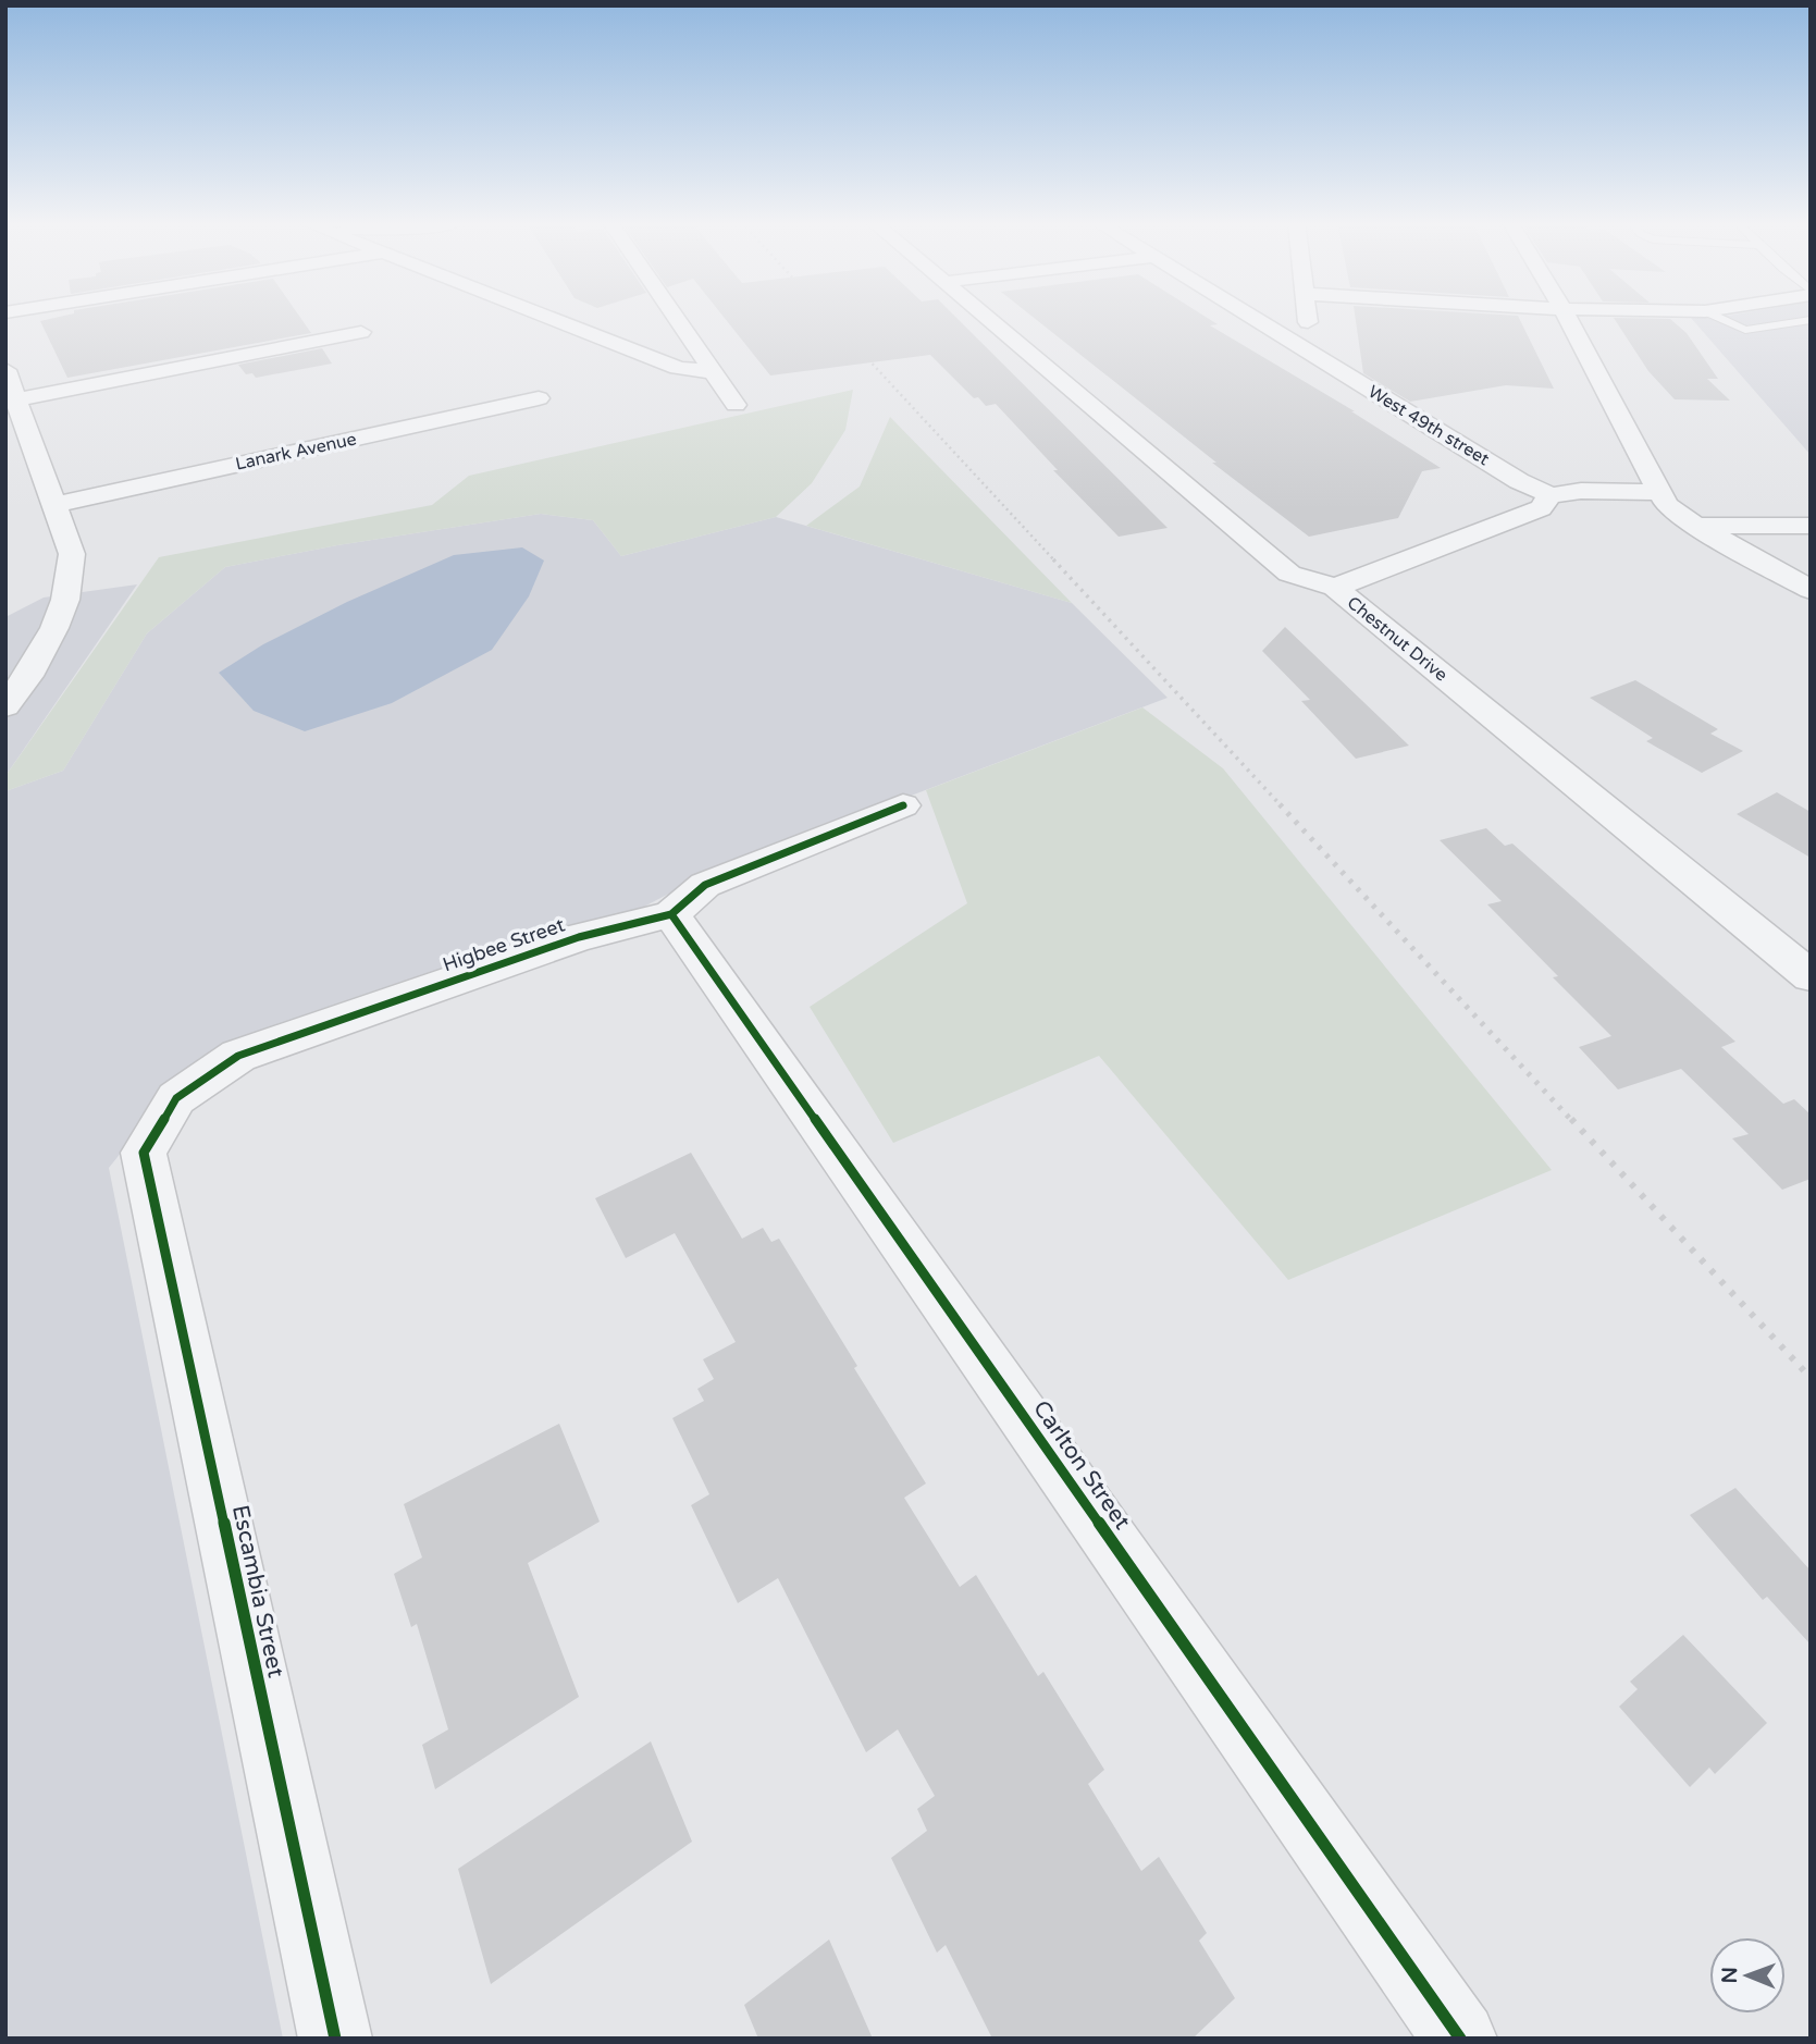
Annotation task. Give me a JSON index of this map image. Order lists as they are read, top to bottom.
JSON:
{
  "streets": {
    "street": [
      "West 49th street",
      "Lanark Avenue",
      "Chestnut Drive",
      "Higbee Street",
      "Carlton Street",
      "Escambia Street"
    ]
  },
  "crossings": [
    ["Higbee Street", "Carlton Street"],
    ["Higbee Street", "Escambia Street"]
  ],
  "north": "left"
}
